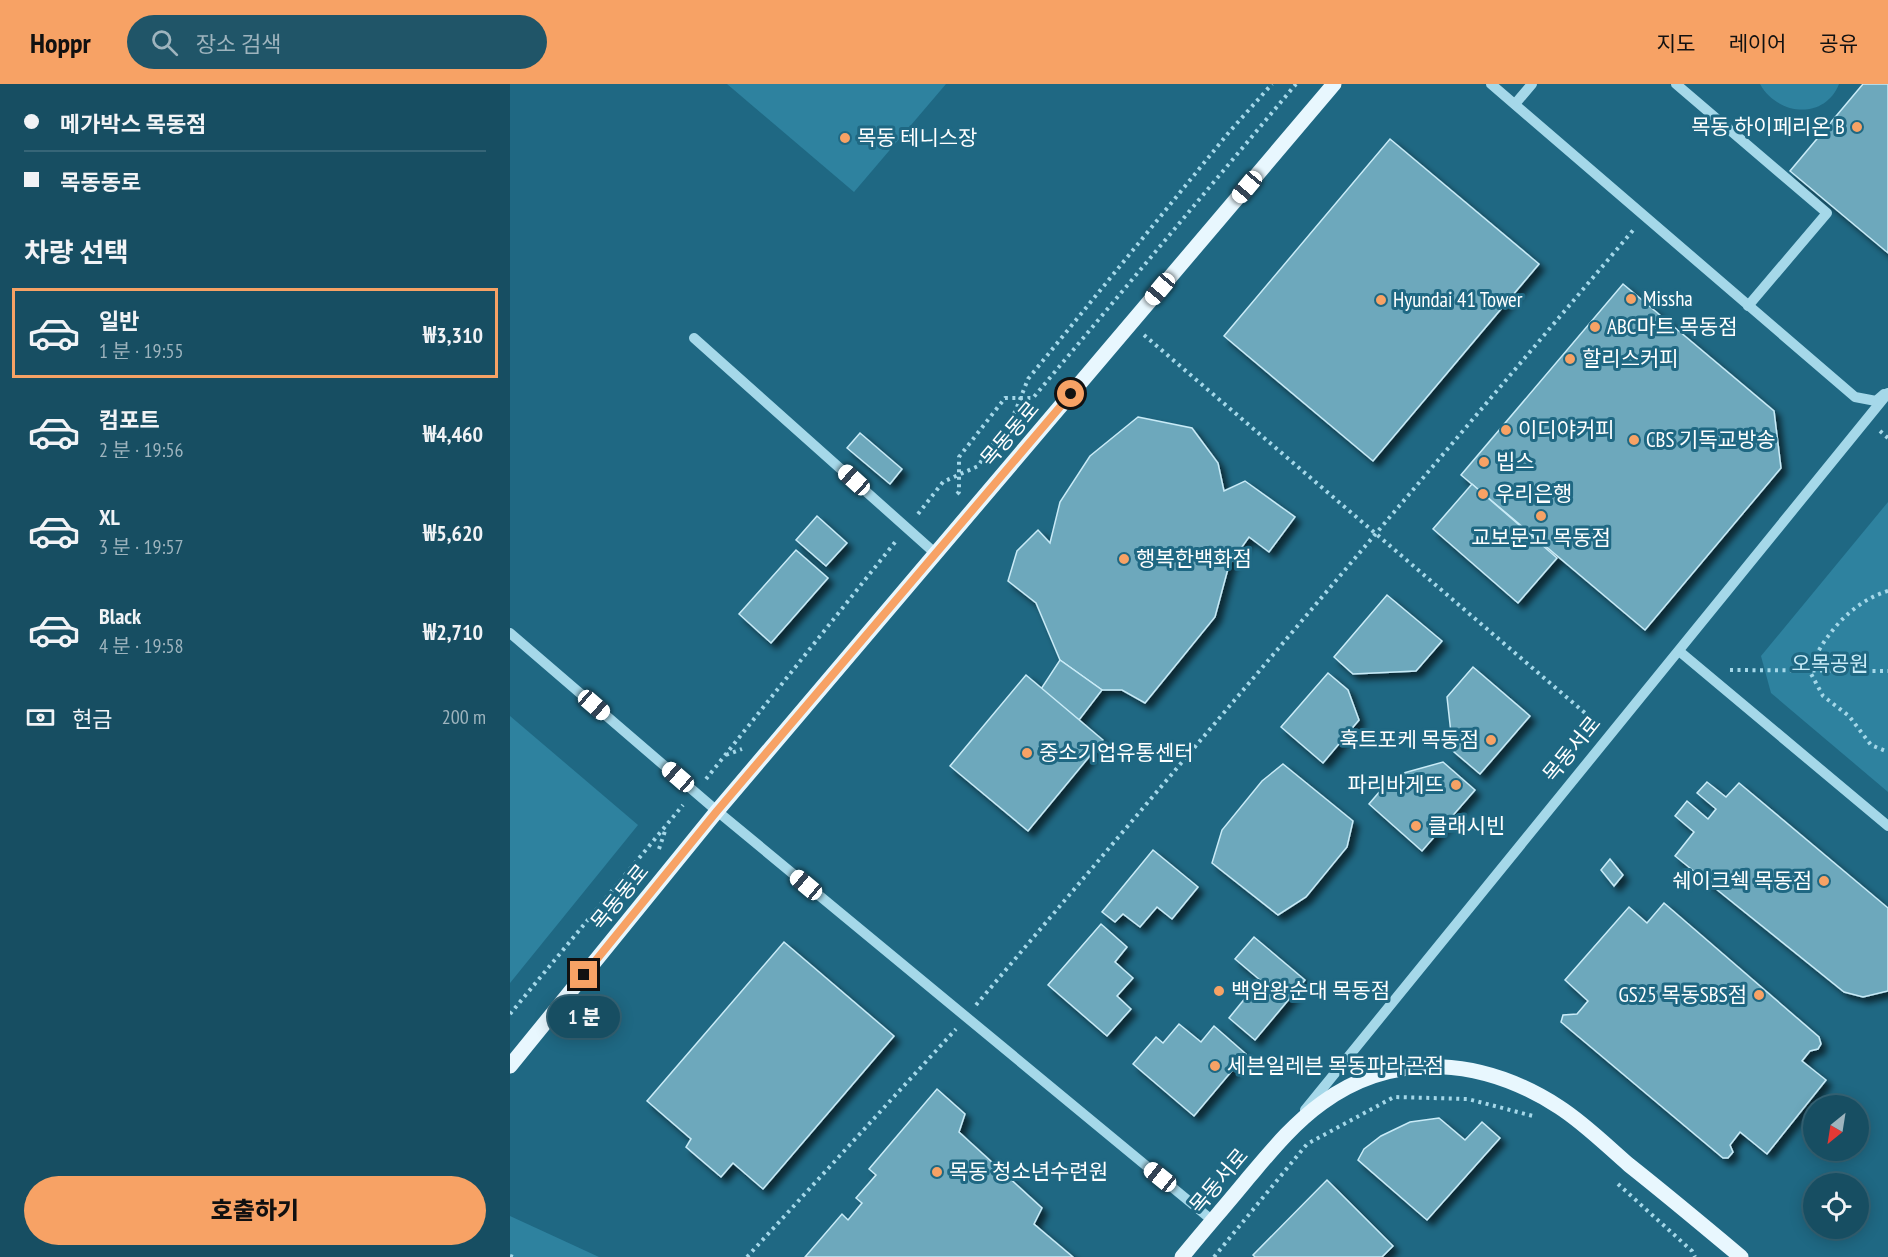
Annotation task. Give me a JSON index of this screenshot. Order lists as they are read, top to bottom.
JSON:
{
  "streets": {
    "main road": ["목동동로", "목동서로"]
  },
  "parks": ["오목공원"],
  "places": [
    "목동 하이페리온 B",
    "목동 테니스장",
    "Missha",
    "Hyundai 41 Tower",
    "ABC마트 목동점",
    "할리스커피",
    "이디야커피",
    "CBS 기독교방송",
    "빕스",
    "우리은행",
    "교보문고 목동점",
    "행복한백화점",
    "훅트포케 목동점",
    "중소기업유통센터",
    "파리바게뜨",
    "클래시빈",
    "쉐이크쉑 목동점",
    "백암왕순대 목동점",
    "GS25 목동SBS점",
    "세븐일레븐 목동파라곤점",
    "목동 청소년수련원"
  ],
  "north": "bottom left",
  "page": {
    "header": "Hoppr",
    "search": "장소 검색",
    "nav": ["지도", "레이어", "공유"],
    "banner": ["메가박스 목동점", "목동동로"],
    "heading": "차량 선택",
    "list": [
      {
        "name": "일반",
        "note": "1 분 · 19:55",
        "value": "₩3,310"
      },
      {
        "name": "컴포트",
        "note": "2 분 · 19:56",
        "value": "₩4,460"
      },
      {
        "name": "XL",
        "note": "3 분 · 19:57",
        "value": "₩5,620"
      },
      {
        "name": "Black",
        "note": "4 분 · 19:58",
        "value": "₩2,710"
      }
    ],
    "pay": ["현금", "200 m"],
    "bubble": "1 분",
    "buttons": "호출하기"
  }
}
